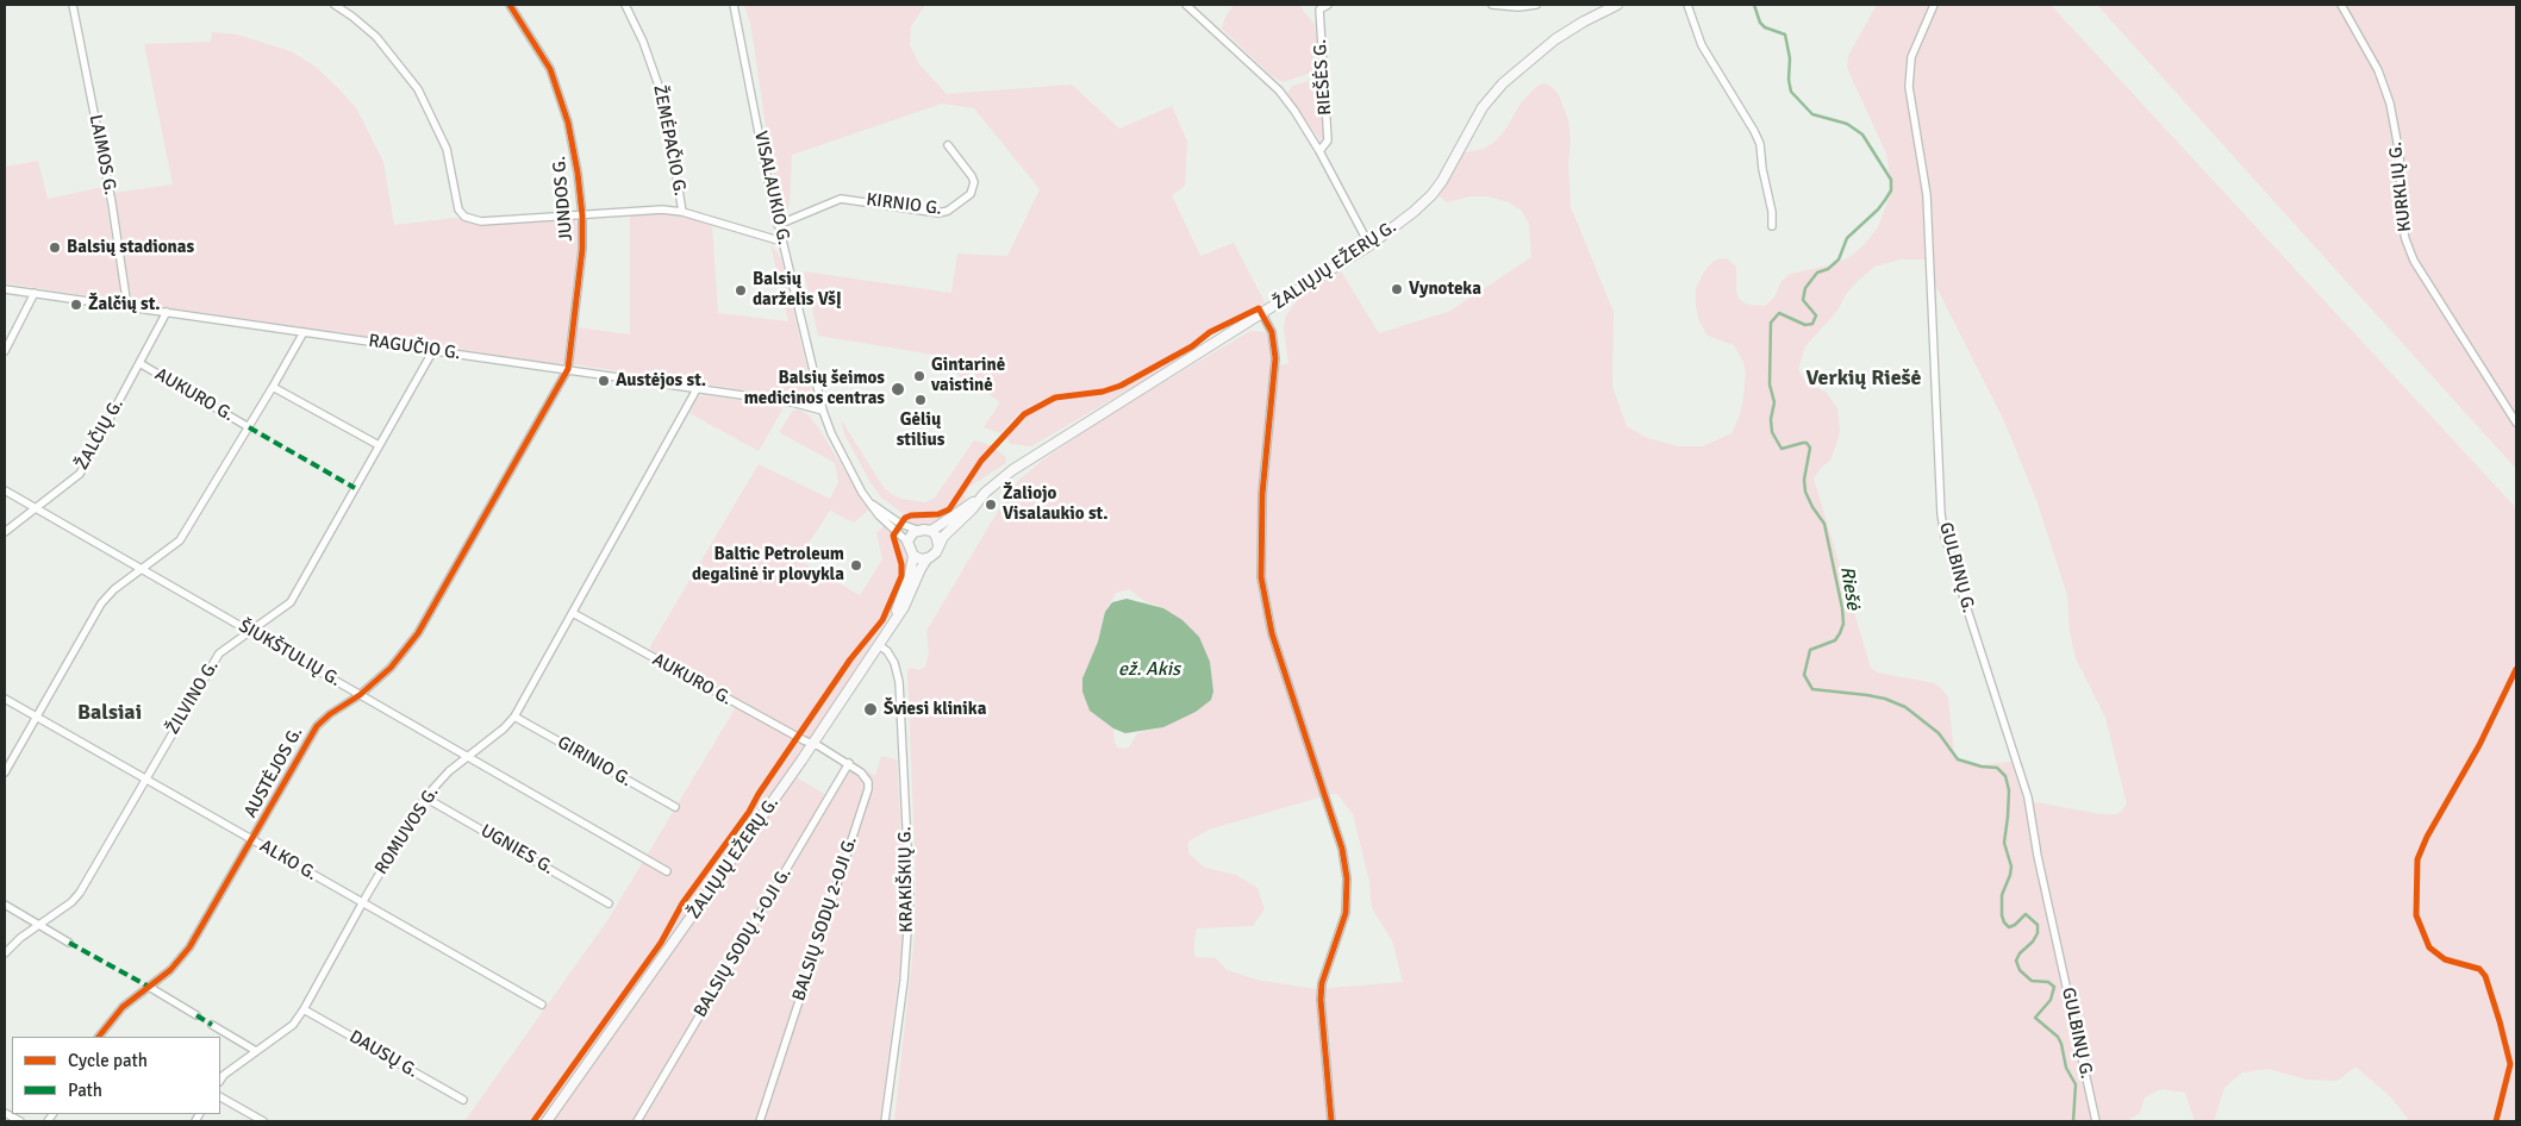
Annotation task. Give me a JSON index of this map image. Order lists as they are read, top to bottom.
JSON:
{
  "streets": {
    "main road": ["ŽALIŲJŲ EŽERŲ G."],
    "street": [
      "RIEŠĖS G.",
      "ŽEMĖPAČIO G.",
      "LAIMOS G.",
      "KURKLIŲ G.",
      "VISALAUKIO G.",
      "JUNDOS G.",
      "KIRNIO G.",
      "RAGUČIO G.",
      "AUKURO G.",
      "ŽALČIŲ G.",
      "GULBINŲ G.",
      "ŠIUKŠTULIŲ G.",
      "ŽILVINO G.",
      "GIRINIO G.",
      "AUSTĖJOS G.",
      "ROMUVOS G.",
      "UGNIES G.",
      "ALKO G.",
      "KRAKIŠKIŲ G.",
      "BALSIŲ SODŲ 2-OJI G.",
      "BALSIŲ SODŲ 1-OJI G.",
      "DAUSŲ G."
    ]
  },
  "crossings": [
    ["LAIMOS G.", "RAGUČIO G."],
    ["VISALAUKIO G.", "KIRNIO G."],
    ["VISALAUKIO G.", "ŽALIŲJŲ EŽERŲ G."],
    ["VISALAUKIO G.", "RAGUČIO G."],
    ["JUNDOS G.", "RAGUČIO G."],
    ["JUNDOS G.", "AUSTĖJOS G."],
    ["ŽALIŲJŲ EŽERŲ G.", "AUKURO G."],
    ["ŽALIŲJŲ EŽERŲ G.", "KRAKIŠKIŲ G."],
    ["ŽALIŲJŲ EŽERŲ G.", "BALSIŲ SODŲ 2-OJI G."],
    ["RAGUČIO G.", "ŽALČIŲ G."],
    ["RAGUČIO G.", "ŽILVINO G."],
    ["RAGUČIO G.", "AUSTĖJOS G."],
    ["RAGUČIO G.", "ROMUVOS G."],
    ["AUKURO G.", "ŽALČIŲ G."],
    ["AUKURO G.", "ROMUVOS G."],
    ["AUKURO G.", "BALSIŲ SODŲ 2-OJI G."],
    ["ŽALČIŲ G.", "ŠIUKŠTULIŲ G."],
    ["ŠIUKŠTULIŲ G.", "ŽILVINO G."],
    ["ŠIUKŠTULIŲ G.", "AUSTĖJOS G."],
    ["ŠIUKŠTULIŲ G.", "ROMUVOS G."],
    ["ŽILVINO G.", "ALKO G."],
    ["GIRINIO G.", "ROMUVOS G."],
    ["AUSTĖJOS G.", "ALKO G."],
    ["ROMUVOS G.", "UGNIES G."],
    ["ROMUVOS G.", "ALKO G."],
    ["ROMUVOS G.", "DAUSŲ G."],
    ["BALSIŲ SODŲ 2-OJI G.", "BALSIŲ SODŲ 1-OJI G."]
  ],
  "districts": ["Verkių Riešė", "Balsiai"],
  "water": ["Riešė", "ež. Akis"],
  "places": [
    "Balsių stadionas",
    "Vynoteka",
    "Balsių darželis VšĮ",
    "Žalčių st.",
    "Gintarinė vaistinė",
    "Austėjos st.",
    "Balsių šeimos medicinos centras",
    "Gėlių stilius",
    "Žaliojo Visalaukio st.",
    "Baltic Petroleum degalinė ir plovykla",
    "Šviesi klinika"
  ],
  "legend": ["Cycle path", "Path"]
}
